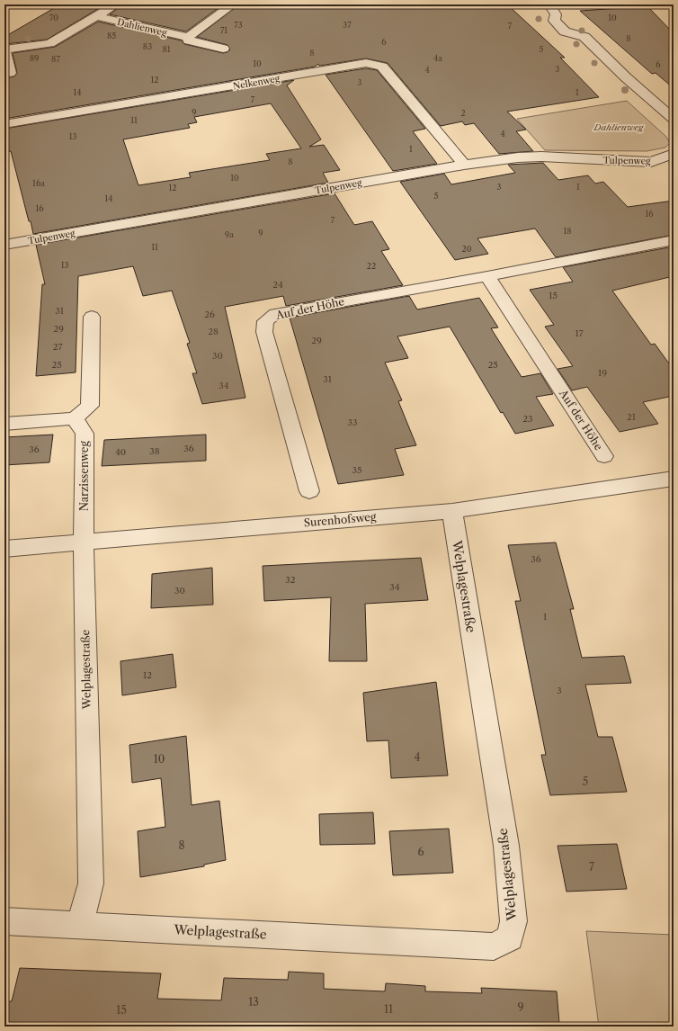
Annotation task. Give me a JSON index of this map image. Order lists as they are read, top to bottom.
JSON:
{
  "streets": {
    "street": [
      "Dahlienweg",
      "Nelkenweg",
      "Tulpenweg",
      "Auf der Höhe",
      "Narzissenweg",
      "Surenhofsweg",
      "Welplagestraße"
    ]
  },
  "crossings": [
    ["Nelkenweg", "Tulpenweg"],
    ["Narzissenweg", "Surenhofsweg"],
    ["Narzissenweg", "Welplagestraße"],
    ["Surenhofsweg", "Welplagestraße"]
  ],
  "parks": ["Dahlienweg"],
  "house_numbers": [
    "70",
    "10",
    "73",
    "37",
    "7",
    "71",
    "85",
    "8",
    "6",
    "83",
    "81",
    "5",
    "8",
    "89",
    "4a",
    "87",
    "10",
    "6",
    "3",
    "4",
    "12",
    "3",
    "14",
    "1",
    "7",
    "9",
    "2",
    "11",
    "4",
    "13",
    "1",
    "8",
    "10",
    "16a",
    "3",
    "1",
    "12",
    "5",
    "14",
    "16",
    "16",
    "7",
    "18",
    "9",
    "9a",
    "11",
    "20",
    "13",
    "22",
    "24",
    "15",
    "31",
    "26",
    "29",
    "28",
    "17",
    "29",
    "27",
    "30",
    "25",
    "25",
    "19",
    "31",
    "34",
    "21",
    "23",
    "33",
    "36",
    "36",
    "38",
    "40",
    "35",
    "36",
    "32",
    "34",
    "30",
    "1",
    "12",
    "3",
    "4",
    "10",
    "5",
    "8",
    "6",
    "7",
    "13",
    "9",
    "11",
    "15"
  ]
}
